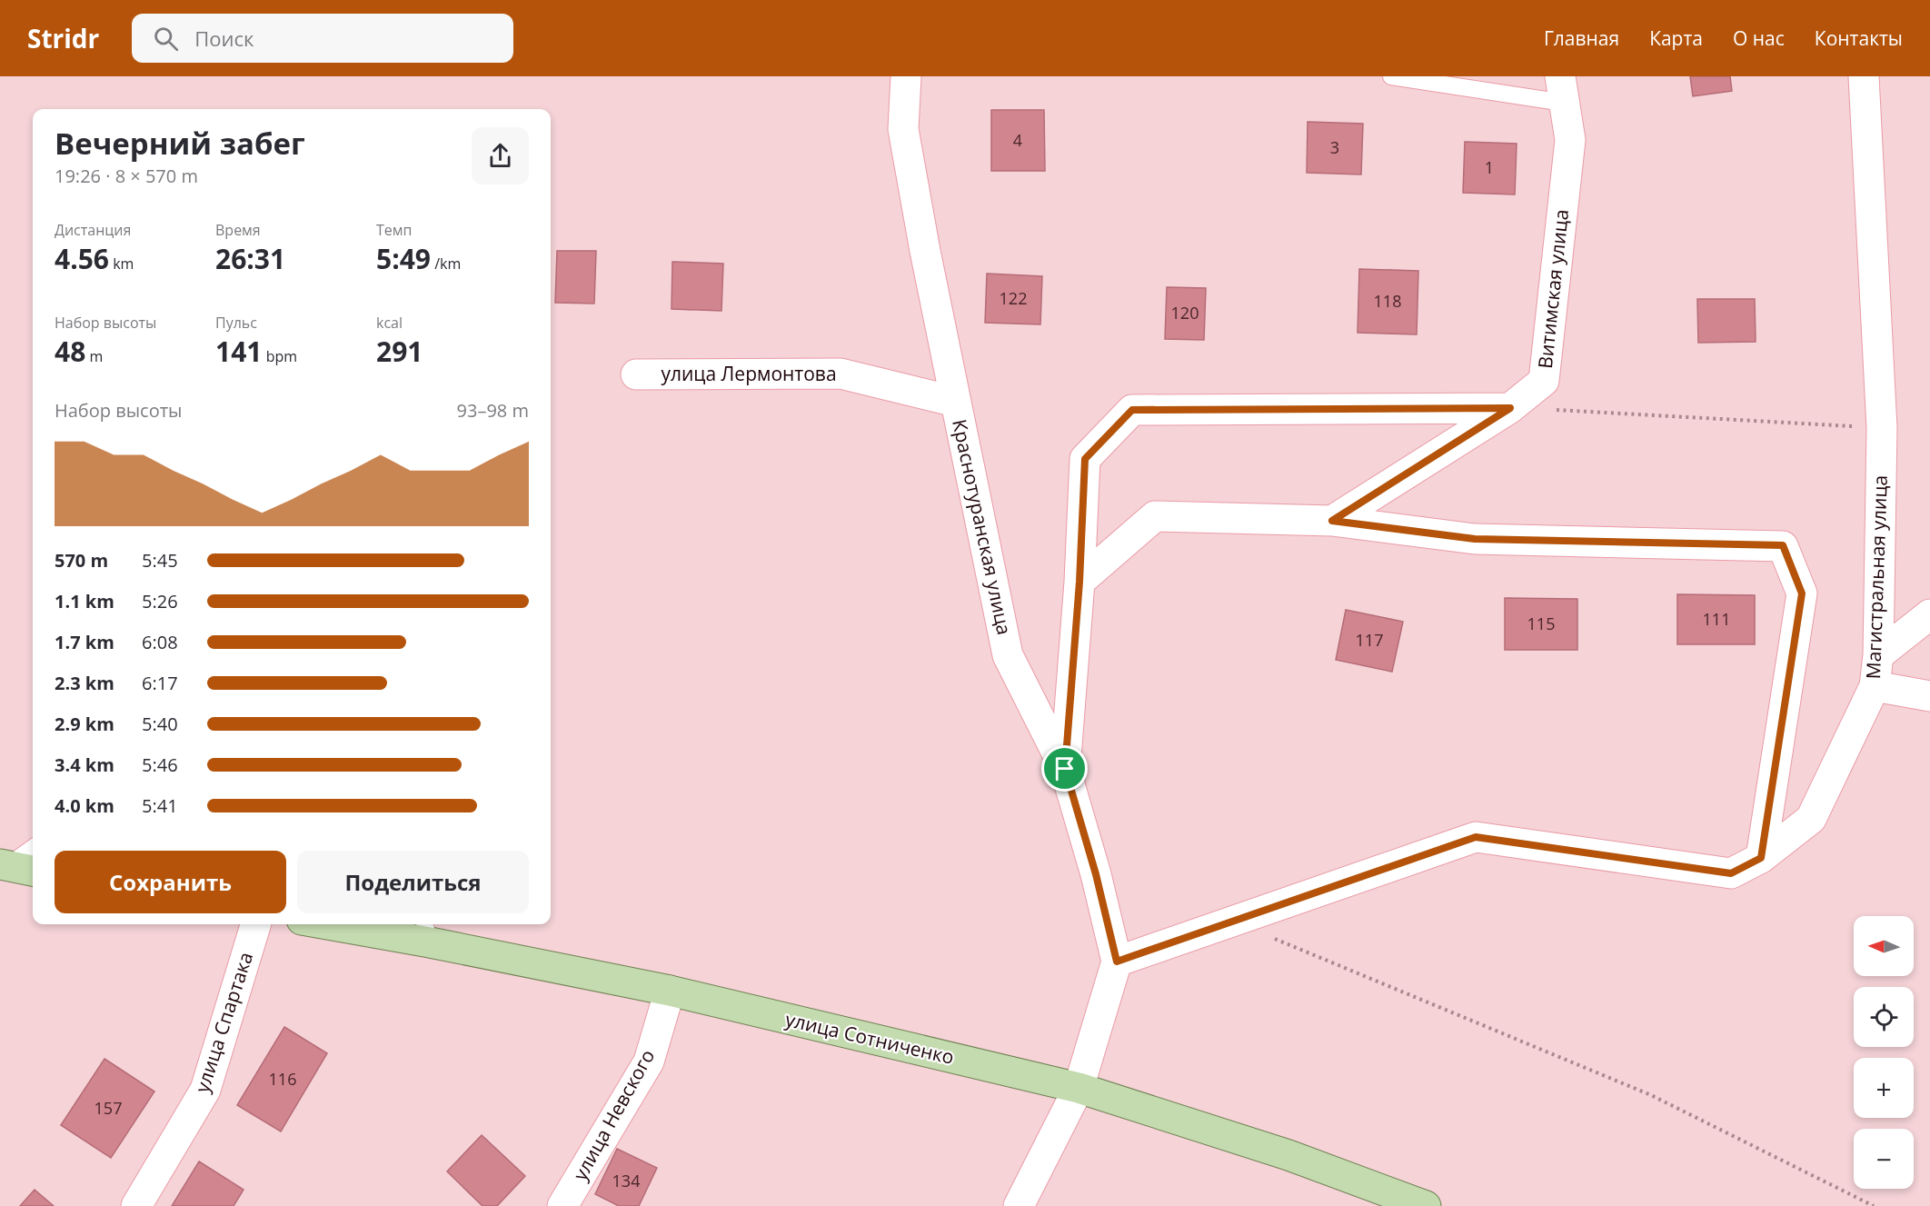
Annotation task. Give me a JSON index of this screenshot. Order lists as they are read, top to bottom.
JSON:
{
  "streets": {
    "main road": ["улица Сотниченко"],
    "street": [
      "Витимская улица",
      "улица Лермонтова",
      "Краснотуранская улица",
      "Магистральная улица",
      "улица Спартака",
      "улица Невского"
    ]
  },
  "crossings": [
    ["улица Лермонтова", "Краснотуранская улица"],
    ["Краснотуранская улица", "Магистральная улица"],
    ["улица Сотниченко", "улица Невского"]
  ],
  "house_numbers": [
    "4",
    "3",
    "1",
    "122",
    "118",
    "120",
    "111",
    "115",
    "117",
    "116",
    "157",
    "134"
  ],
  "north": "left",
  "page": {
    "header": "Stridr",
    "search": "Поиск",
    "nav": [
      "Главная",
      "Карта",
      "О нас",
      "Контакты"
    ],
    "heading": ["Вечерний забег", "19:26 · 8 × 570 m"],
    "stats": [
      ["Дистанция", "4.56 km"],
      ["Время", "26:31"],
      ["Темп", "5:49 /km"],
      ["Набор высоты", "48 m"],
      ["Пульс", "141 bpm"],
      ["kcal", "291"]
    ],
    "chart": ["Набор высоты", "93–98 m"],
    "list": [
      {
        "name": "570 m",
        "note": "5:45"
      },
      {
        "name": "1.1 km",
        "note": "5:26"
      },
      {
        "name": "1.7 km",
        "note": "6:08"
      },
      {
        "name": "2.3 km",
        "note": "6:17"
      },
      {
        "name": "2.9 km",
        "note": "5:40"
      },
      {
        "name": "3.4 km",
        "note": "5:46"
      },
      {
        "name": "4.0 km",
        "note": "5:41"
      }
    ],
    "buttons": ["Сохранить", "Поделиться"],
    "map_buttons": ["+", "−"]
  }
}
